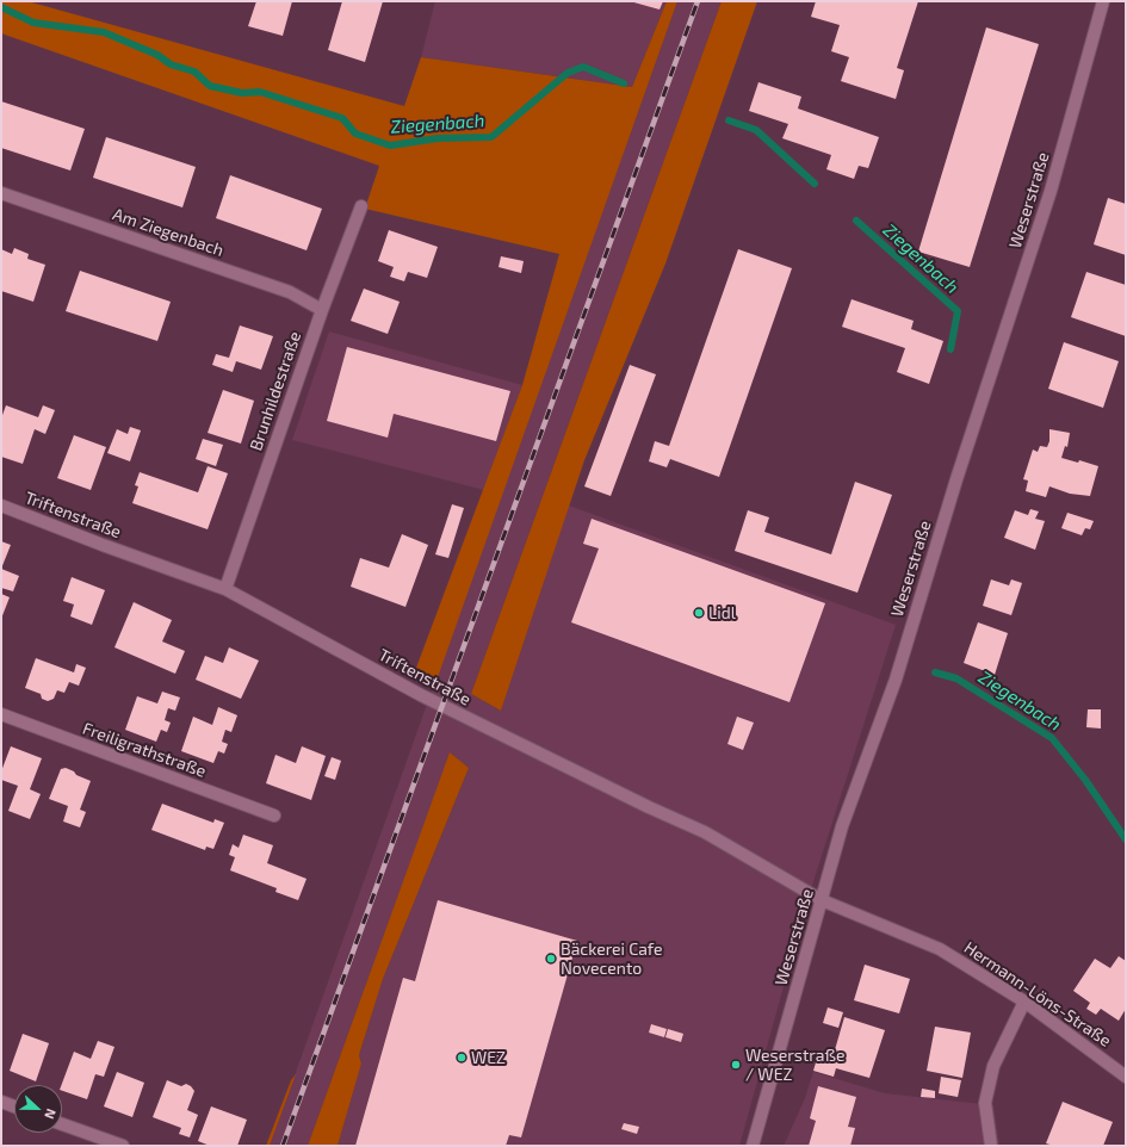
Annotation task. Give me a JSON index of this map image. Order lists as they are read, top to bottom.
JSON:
{
  "streets": {
    "street": [
      "Weserstraße",
      "Am Ziegenbach",
      "Brunhildestraße",
      "Triftenstraße",
      "Freiligrathstraße",
      "Hermann-Löns-Straße"
    ]
  },
  "crossings": [
    ["Weserstraße", "Triftenstraße"],
    ["Weserstraße", "Hermann-Löns-Straße"],
    ["Am Ziegenbach", "Brunhildestraße"],
    ["Brunhildestraße", "Triftenstraße"],
    ["Triftenstraße", "Hermann-Löns-Straße"]
  ],
  "water": ["Ziegenbach"],
  "places": [
    "Lidl",
    "Bäckerei Cafe Novecento",
    "WEZ",
    "Weserstraße / WEZ"
  ],
  "north": "right"
}
